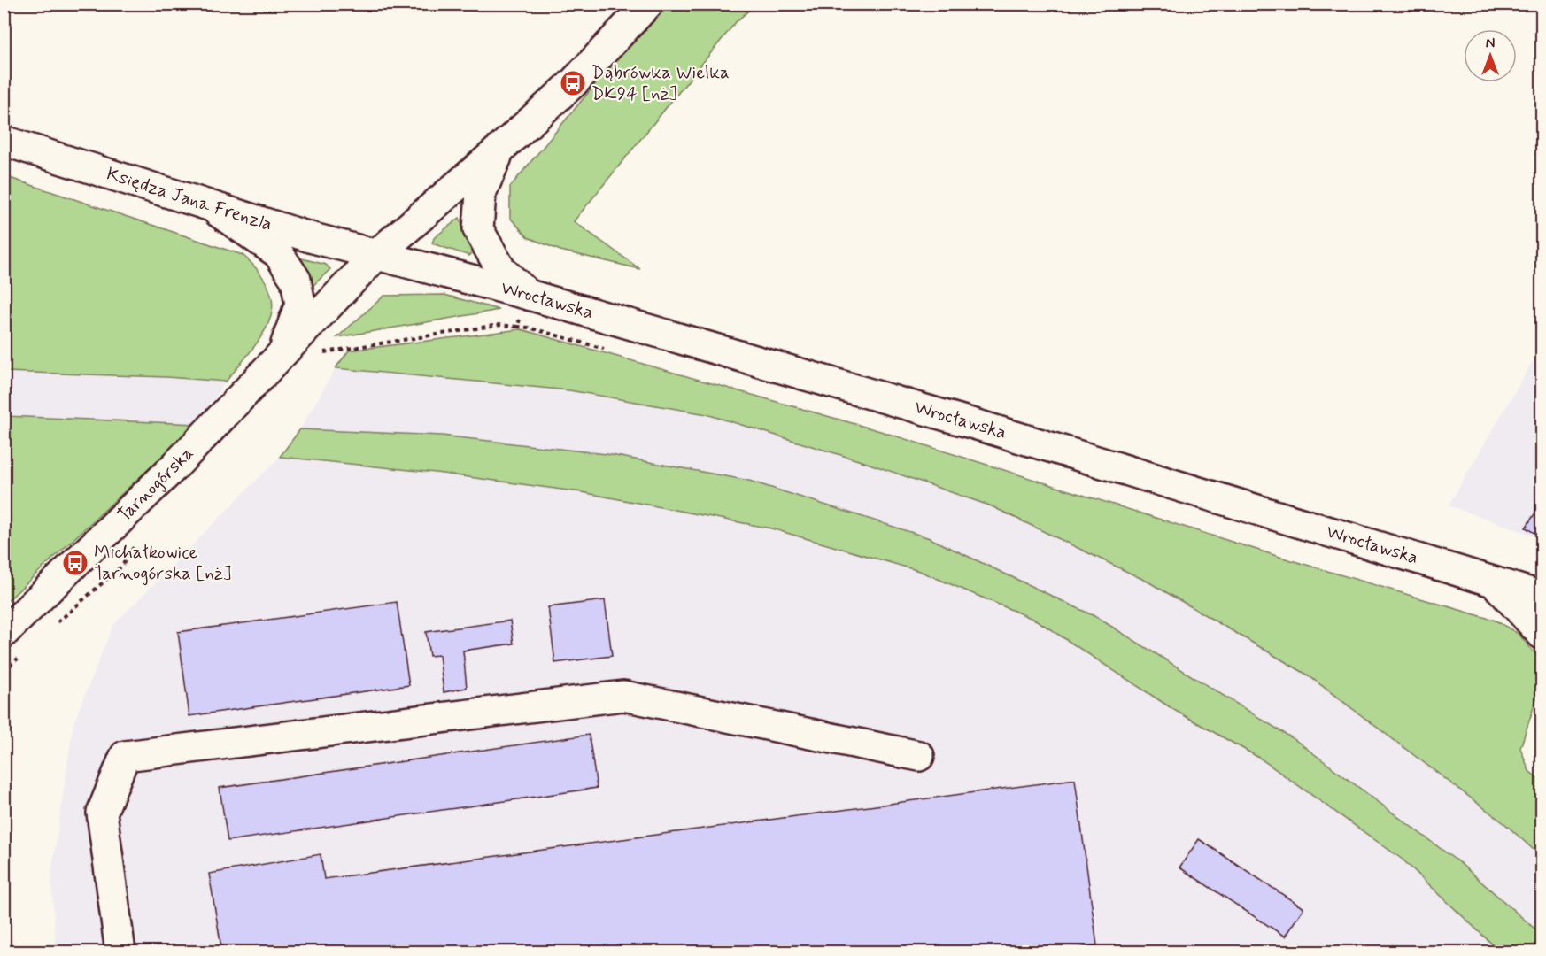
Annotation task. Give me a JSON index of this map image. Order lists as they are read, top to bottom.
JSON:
{
  "streets": {
    "main road": ["Księdza Jana Frenzla", "Wrocławska", "Tarnogórska"]
  },
  "crossings": [
    ["Księdza Jana Frenzla", "Wrocławska"],
    ["Księdza Jana Frenzla", "Tarnogórska"],
    ["Wrocławska", "Tarnogórska"]
  ],
  "places": {
    "bus stop": ["Dąbrówka Wielka DK94 [nż]", "Michałkowice Tarnogórska [nż]"]
  },
  "north": "top"
}
